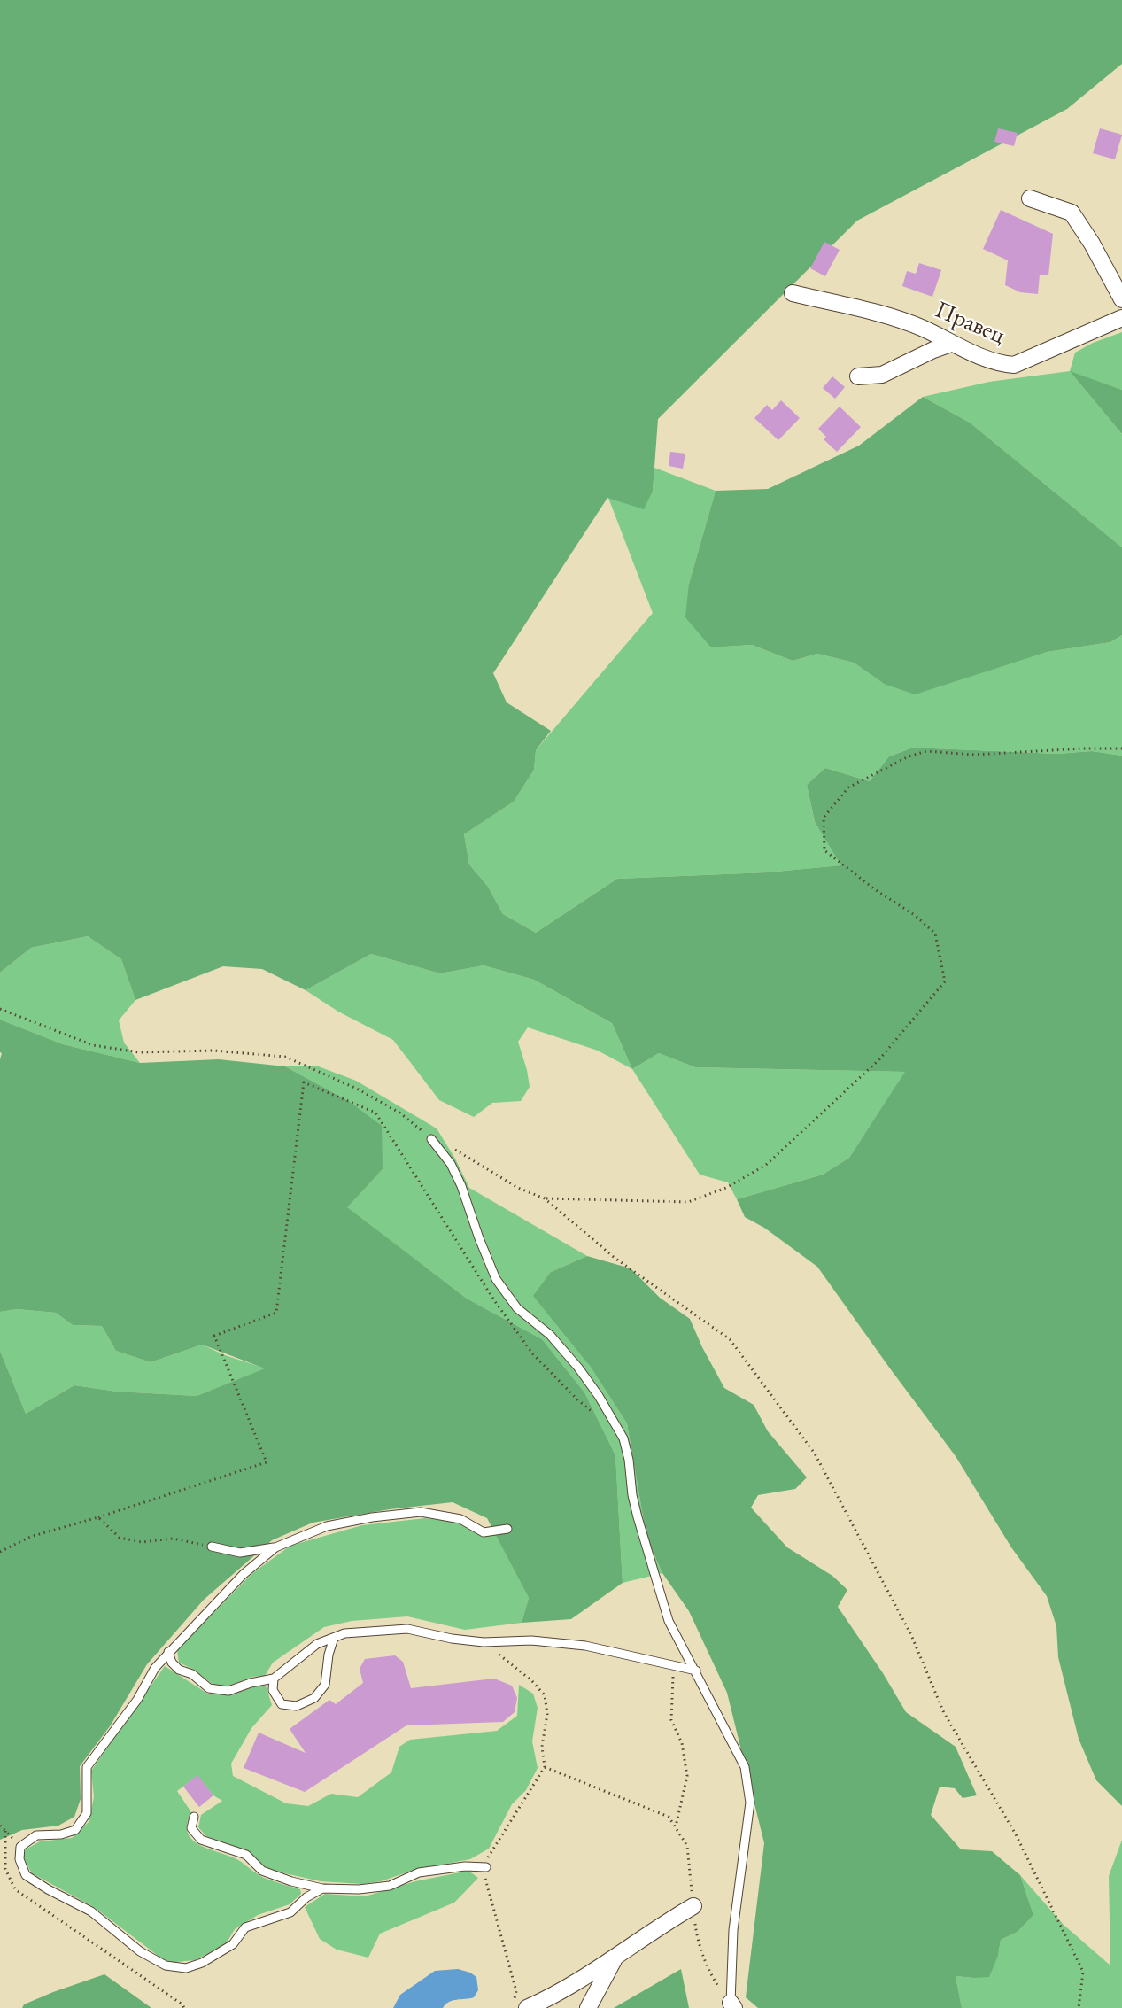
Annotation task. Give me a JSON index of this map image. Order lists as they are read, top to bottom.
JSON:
{
  "streets": {
    "street": ["Правец"]
  }
}
